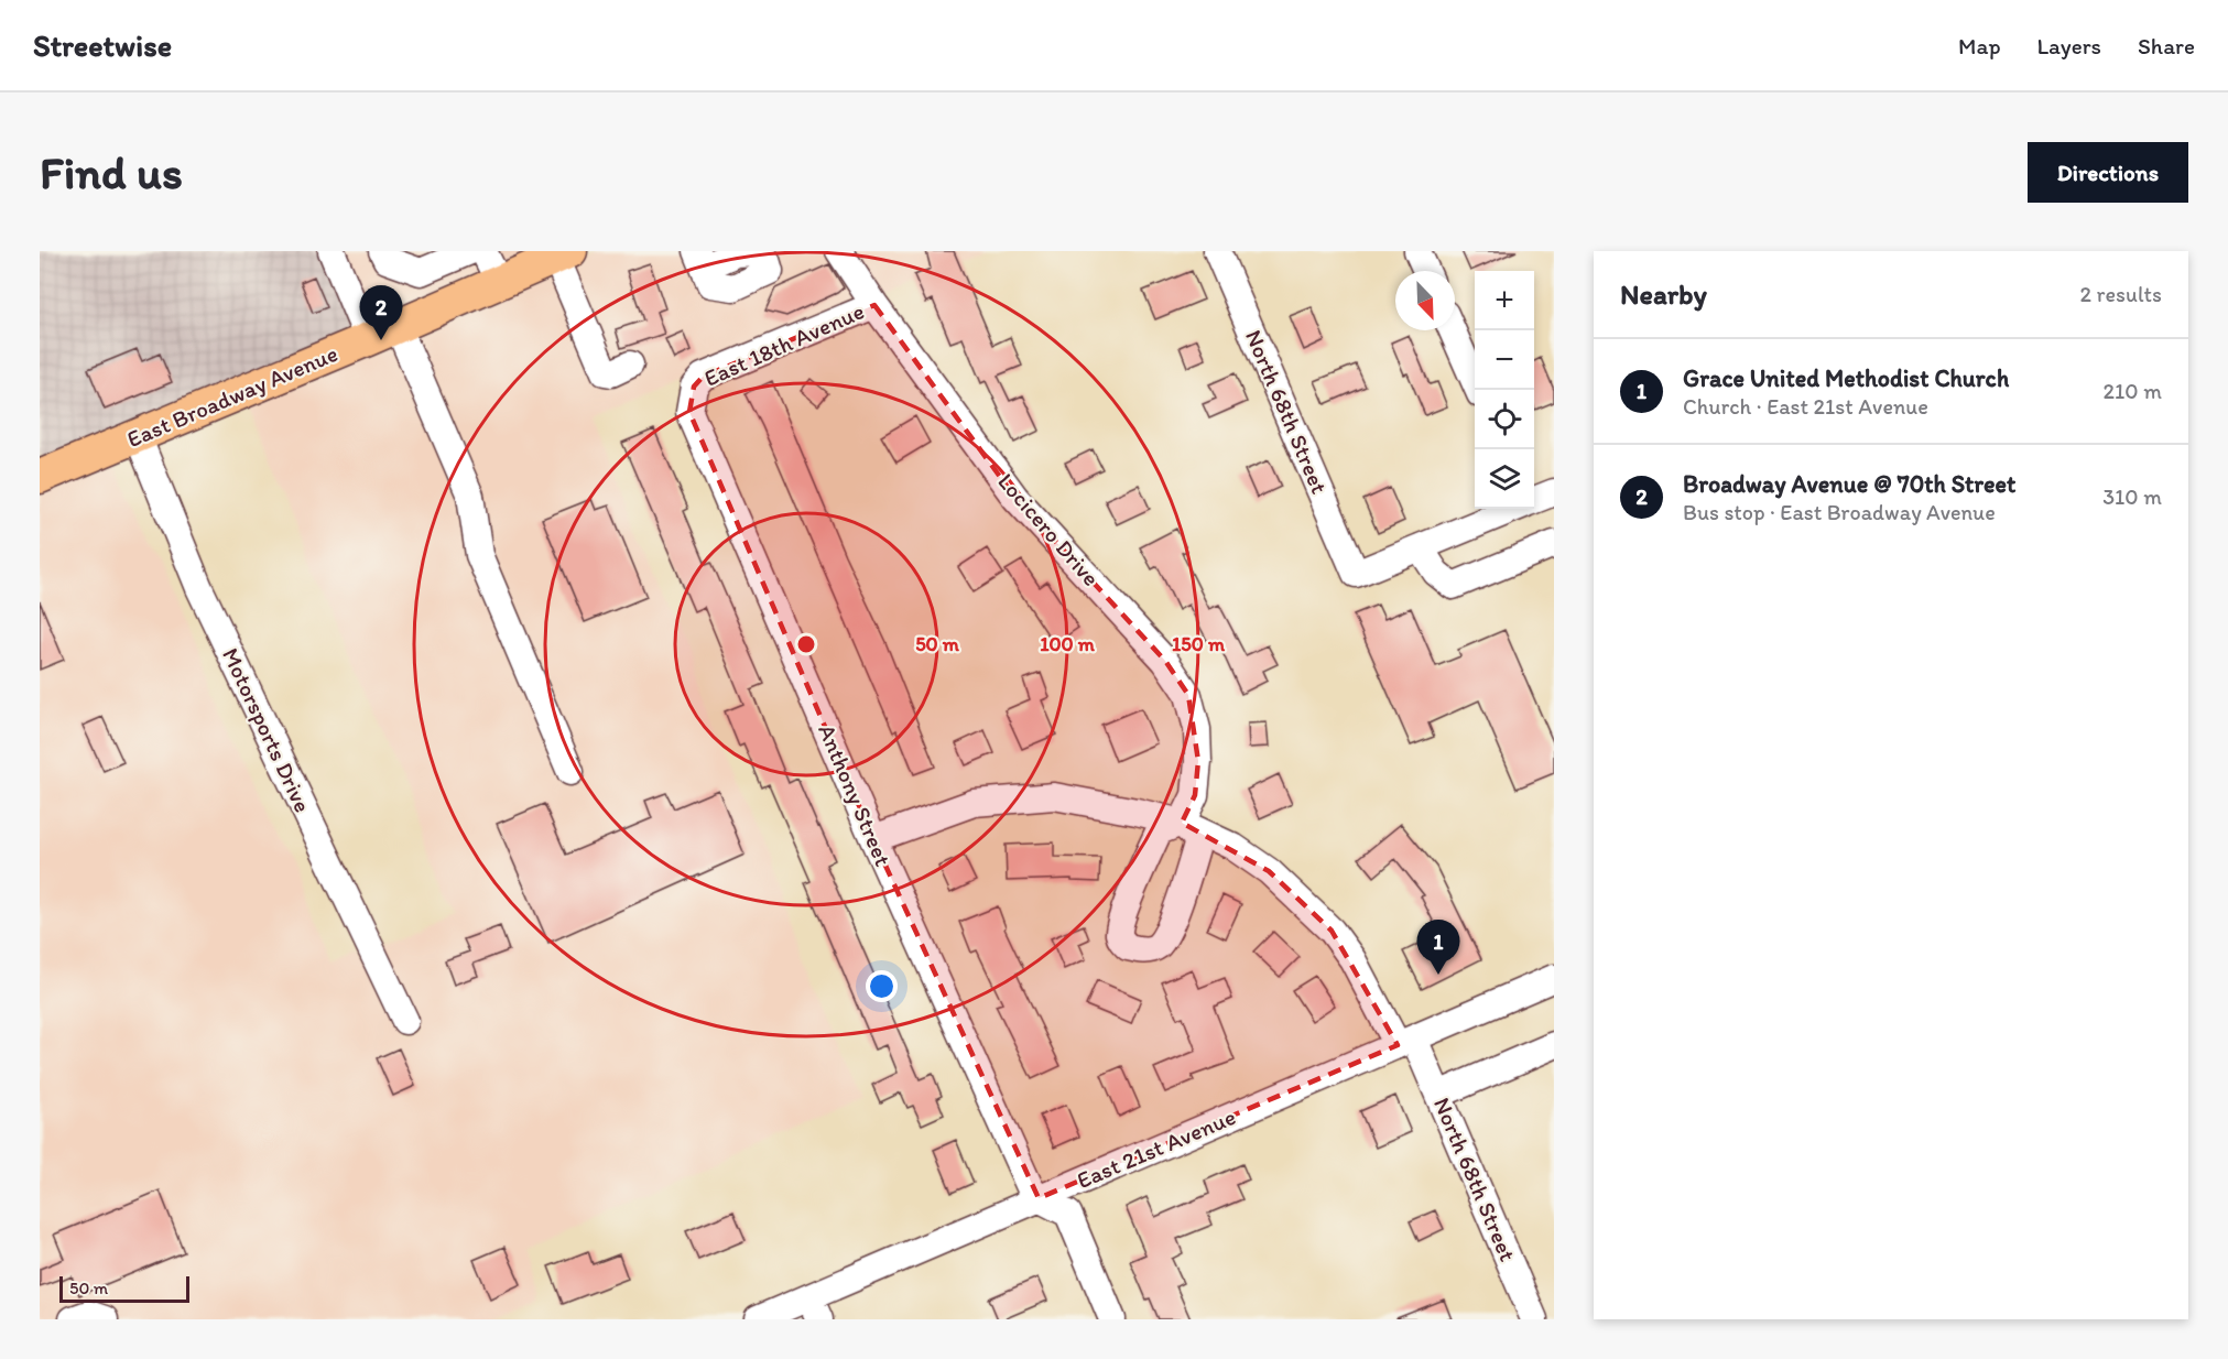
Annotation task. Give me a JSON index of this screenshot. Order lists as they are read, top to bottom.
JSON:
{
  "streets": {
    "main road": ["East Broadway Avenue"],
    "street": [
      "East 18th Avenue",
      "North 68th Street",
      "Locicero Drive",
      "Motorsports Drive",
      "Anthony Street",
      "East 21st Avenue"
    ]
  },
  "crossings": [
    ["East 18th Avenue", "Locicero Drive"],
    ["East 18th Avenue", "Anthony Street"],
    ["East Broadway Avenue", "Motorsports Drive"],
    ["North 68th Street", "Locicero Drive"],
    ["North 68th Street", "Anthony Street"],
    ["North 68th Street", "East 21st Avenue"],
    ["Anthony Street", "East 21st Avenue"]
  ],
  "scale_bar": "50 m",
  "north": "bottom right",
  "page": {
    "header": "Streetwise",
    "nav": ["Map", "Layers", "Share"],
    "buttons": "Directions",
    "title": "Find us",
    "heading": ["Nearby", "2 results"],
    "map_buttons": ["+", "−"],
    "pins": ["2", "1"],
    "list": [
      {
        "mark": "1",
        "name": "Grace United Methodist Church",
        "note": "Church · East 21st Avenue",
        "value": "210 m"
      },
      {
        "mark": "2",
        "name": "Broadway Avenue @ 70th Street",
        "note": "Bus stop · East Broadway Avenue",
        "value": "310 m"
      }
    ],
    "scale": "50 m"
  },
  "rings": ["50 m", "100 m", "150 m"]
}
